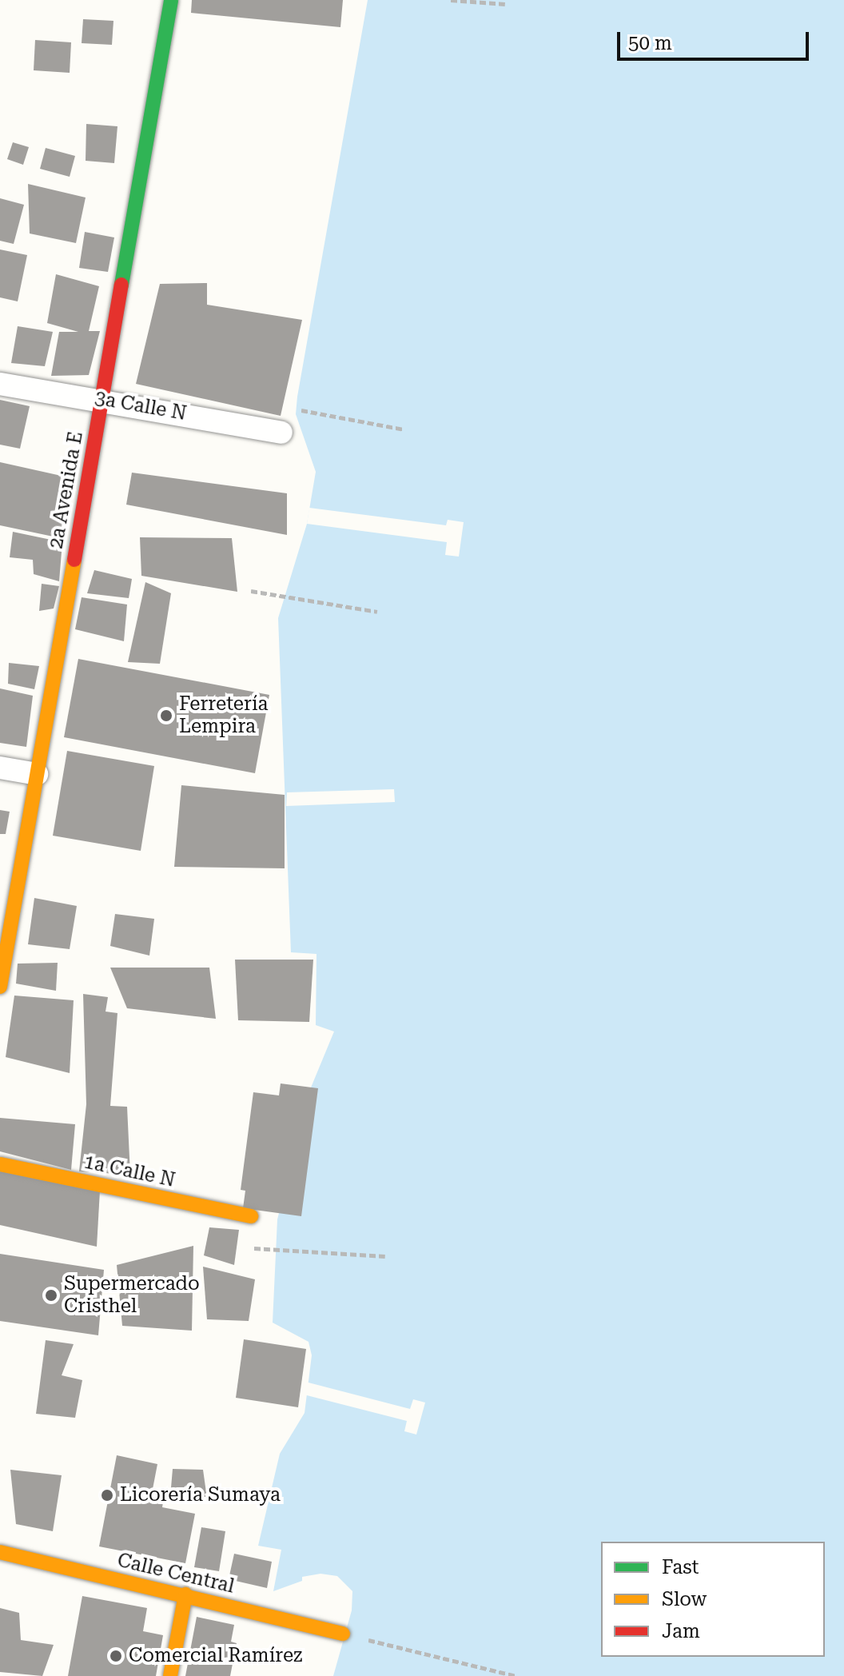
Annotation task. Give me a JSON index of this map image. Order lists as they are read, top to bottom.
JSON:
{
  "streets": {
    "street": [
      "3a Calle N",
      "2a Avenida E",
      "1a Calle N",
      "Calle Central"
    ]
  },
  "crossings": [
    ["3a Calle N", "2a Avenida E"]
  ],
  "places": [
    "Ferretería Lempira",
    "Supermercado Cristhel",
    "Licorería Sumaya",
    "Comercial Ramírez"
  ],
  "legend": ["Fast", "Slow", "Jam"],
  "scale_bar": "50 m"
}
